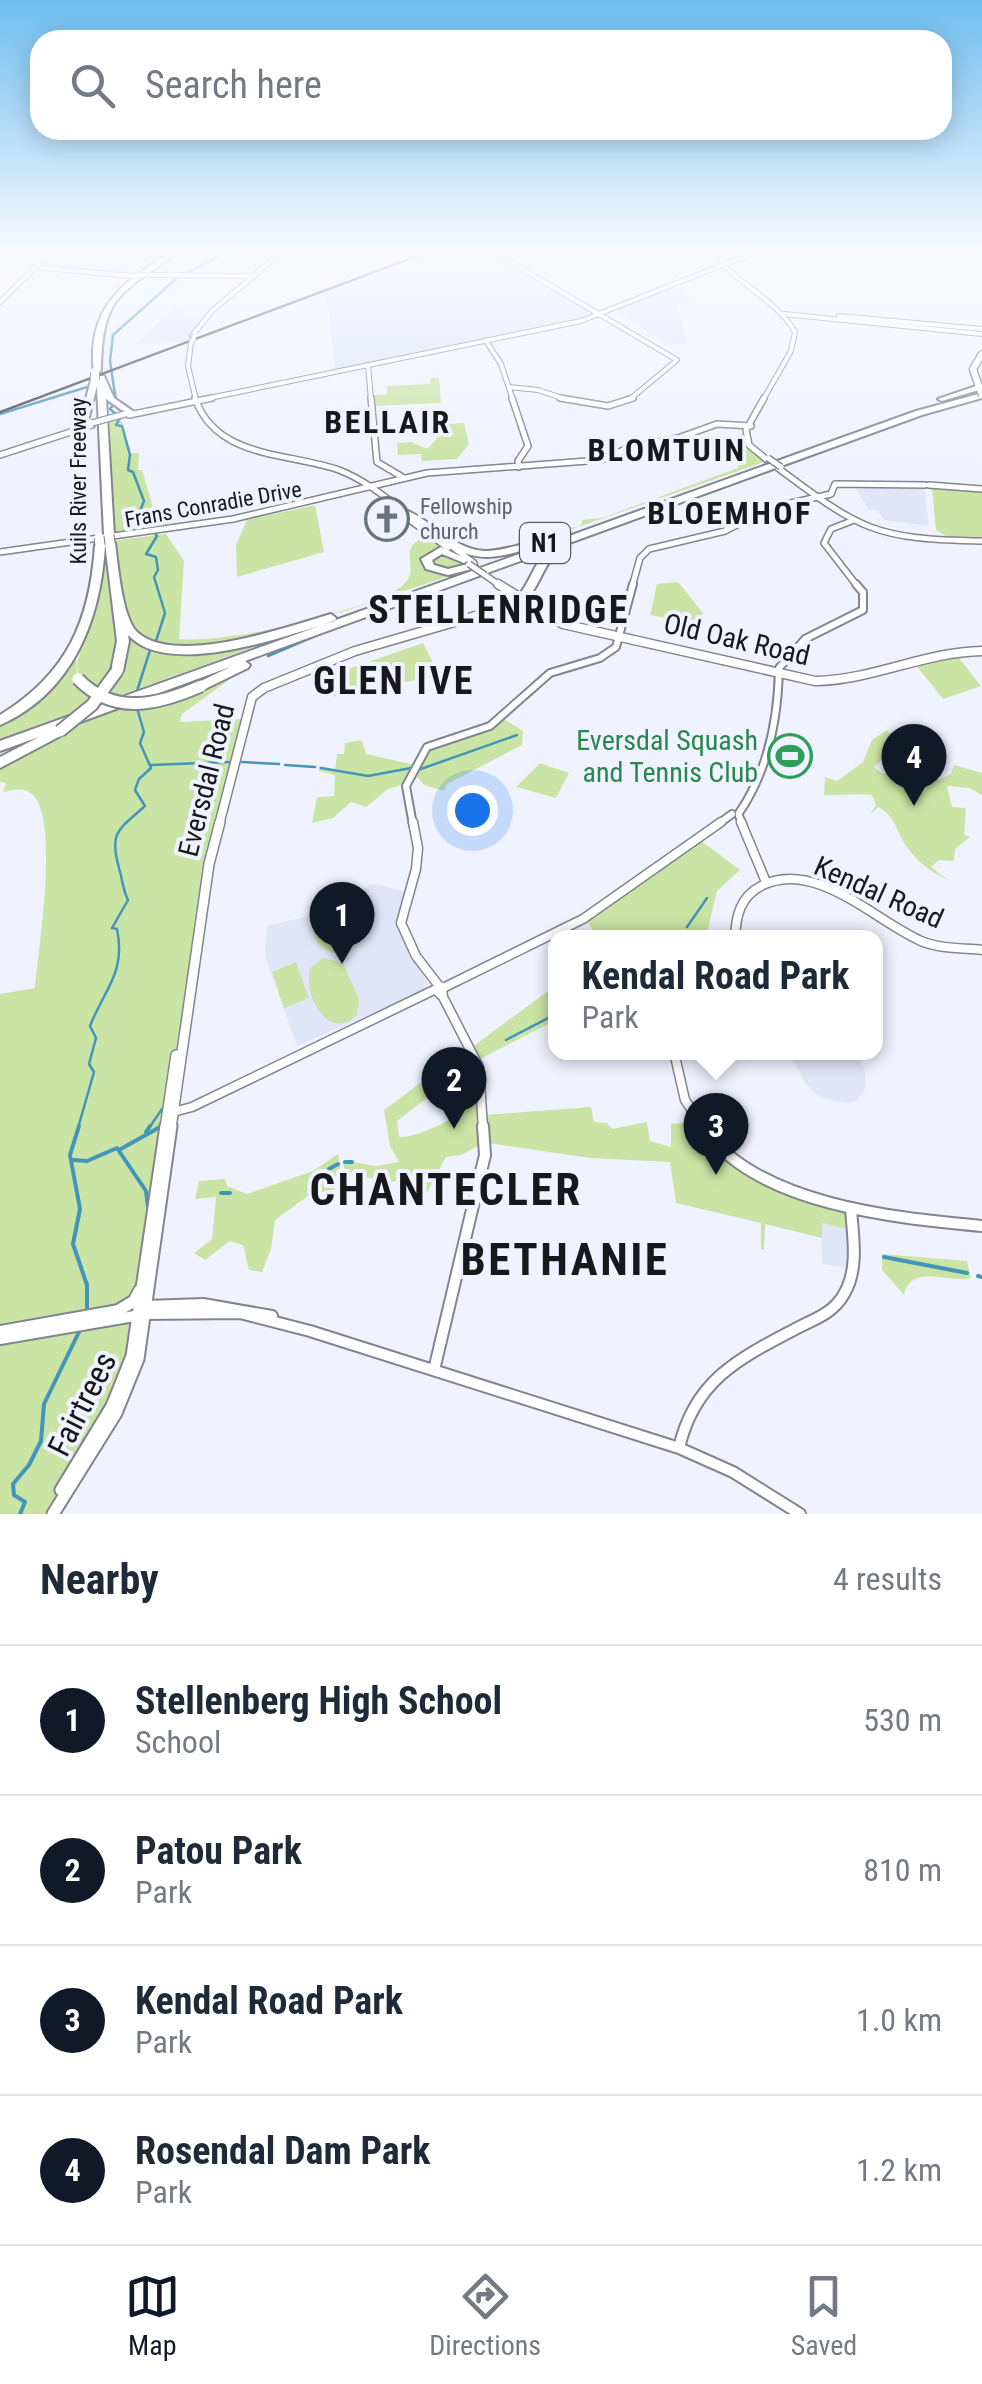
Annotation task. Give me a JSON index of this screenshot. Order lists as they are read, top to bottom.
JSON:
{
  "streets": {
    "highway": ["Kuils River Freeway", "N1"],
    "main road": ["Old Oak Road", "Eversdal Road", "Fairtrees"],
    "street": ["Frans Conradie Drive", "Kendal Road"]
  },
  "crossings": [
    ["Frans Conradie Drive", "Old Oak Road"],
    ["Old Oak Road", "Eversdal Road"],
    ["Eversdal Road", "Fairtrees"]
  ],
  "districts": [
    "BELLAIR",
    "BLOMTUIN",
    "BLOEMHOF",
    "STELLENRIDGE",
    "GLEN IVE",
    "CHANTECLER",
    "BETHANIE"
  ],
  "places": {
    "church": ["Fellowship church"],
    "sports": ["Eversdal Squash and Tennis Club"]
  },
  "page": {
    "search": "Search here",
    "pins": [
      "4",
      "1",
      "2",
      "3"
    ],
    "popup": ["Kendal Road Park", "Park"],
    "heading": ["Nearby", "4 results"],
    "list": [
      {
        "mark": "1",
        "name": "Stellenberg High School",
        "note": "School",
        "value": "530 m"
      },
      {
        "mark": "2",
        "name": "Patou Park",
        "note": "Park",
        "value": "810 m"
      },
      {
        "mark": "3",
        "name": "Kendal Road Park",
        "note": "Park",
        "value": "1.0 km"
      },
      {
        "mark": "4",
        "name": "Rosendal Dam Park",
        "note": "Park",
        "value": "1.2 km"
      }
    ],
    "nav": ["Map", "Directions", "Saved"]
  }
}
